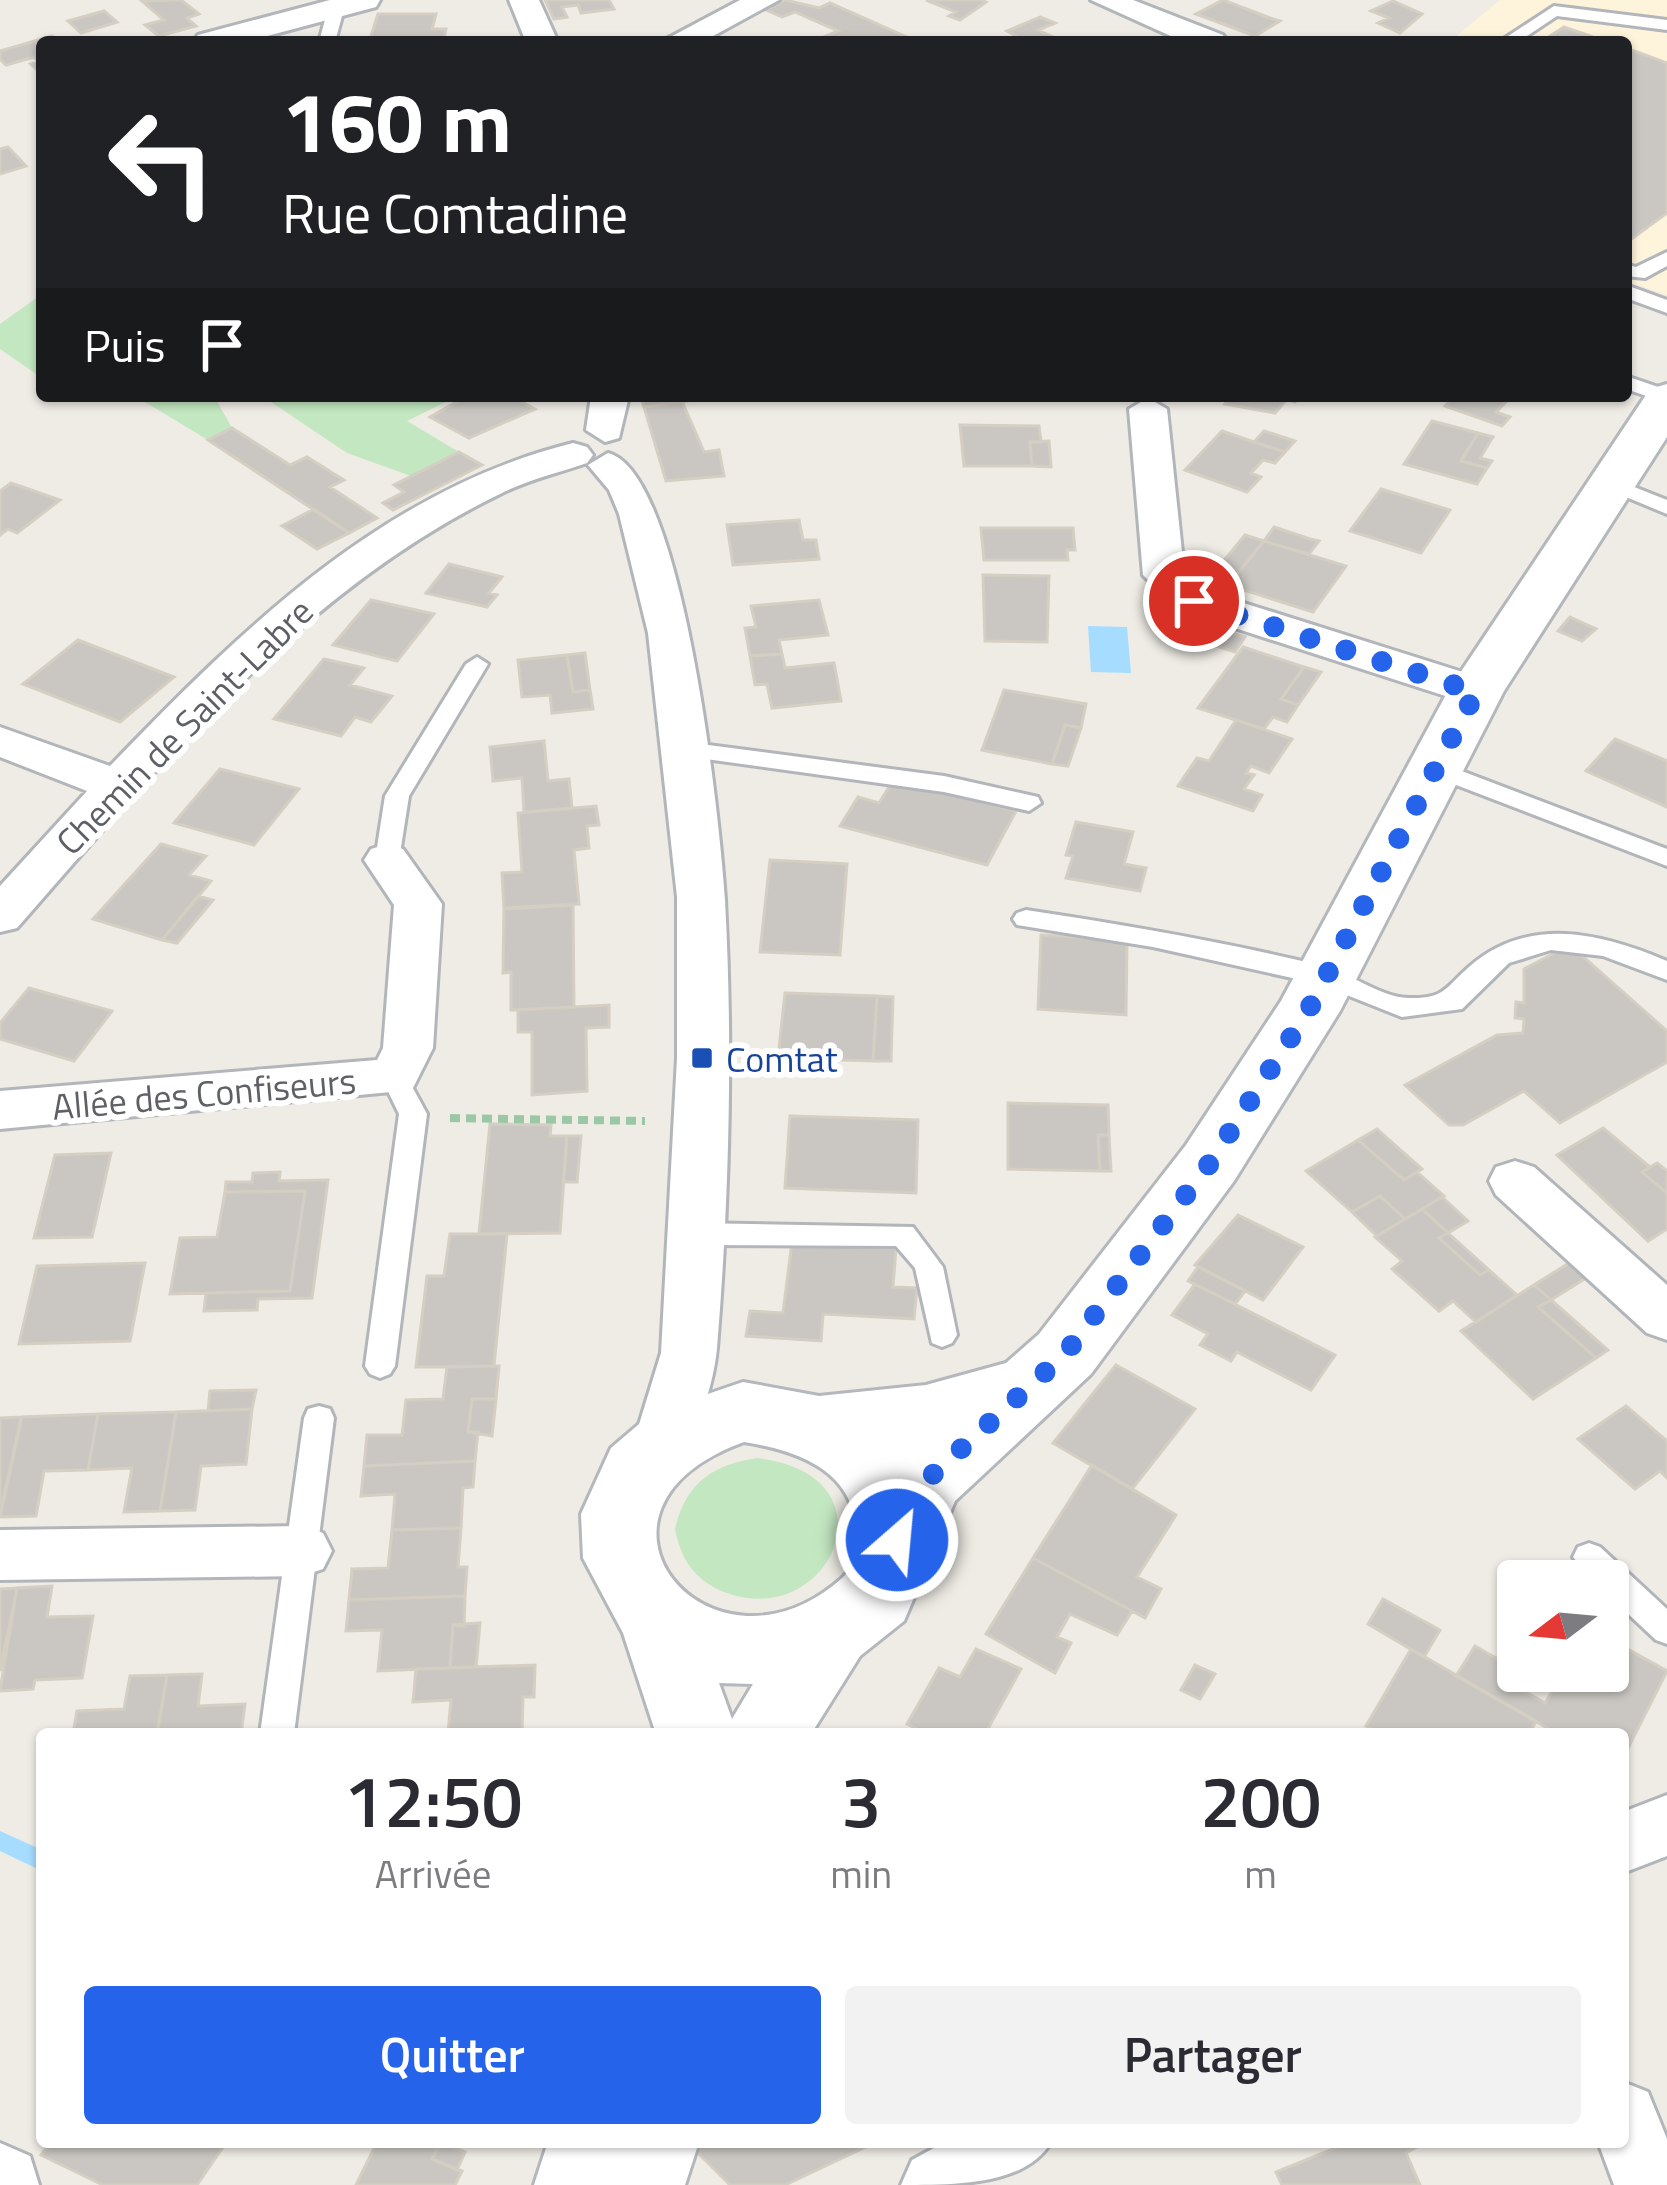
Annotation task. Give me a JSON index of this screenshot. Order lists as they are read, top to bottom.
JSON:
{
  "streets": {
    "street": ["Chemin de Saint-Labre", "Allée des Confiseurs"]
  },
  "places": {
    "transit": ["Comtat"]
  },
  "north": "left",
  "page": {
    "turn": ["160 m", "Rue Comtadine"],
    "then": "Puis",
    "eta": [
      "12:50",
      "Arrivée",
      "3",
      "min",
      "200",
      "m"
    ],
    "buttons": ["Quitter", "Partager"]
  }
}
